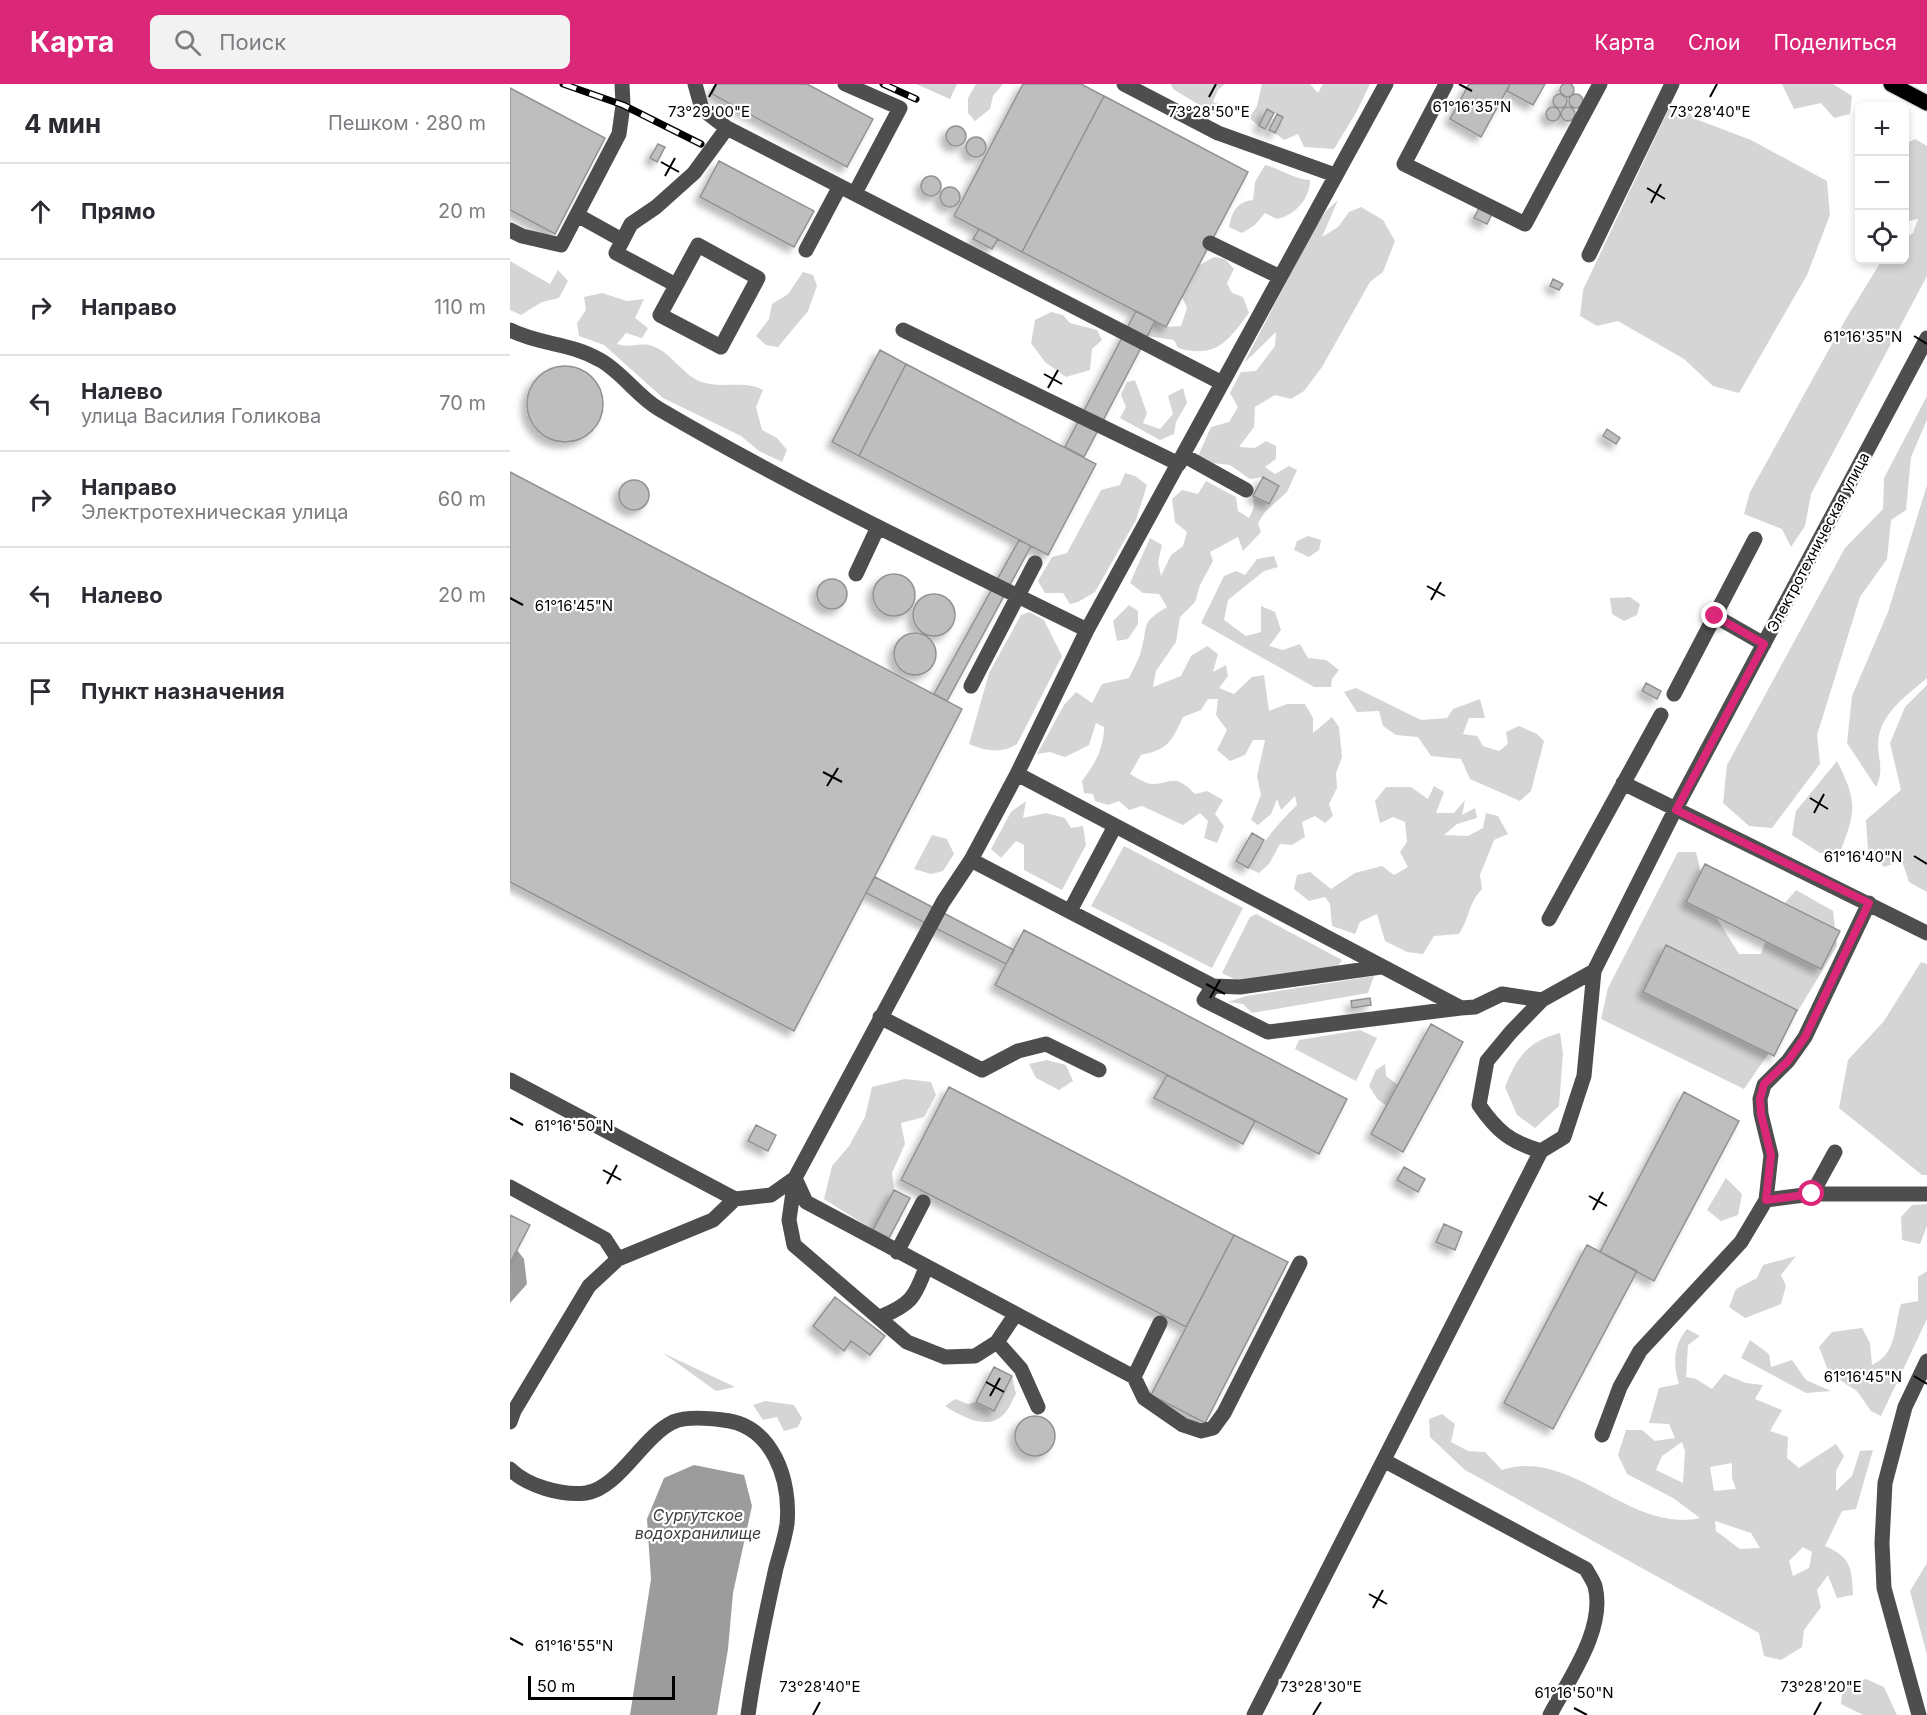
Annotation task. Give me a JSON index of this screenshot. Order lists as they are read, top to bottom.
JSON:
{
  "streets": {
    "street": ["Электротехническая улица"]
  },
  "water": ["Сургутское водохранилище"],
  "scale_bar": "50 m",
  "page": {
    "header": "Карта",
    "search": "Поиск",
    "nav": ["Карта", "Слои", "Поделиться"],
    "heading": ["4 мин", "Пешком · 280 m"],
    "map_buttons": ["+", "−"],
    "list": [
      ["Прямо", "20 m"],
      ["Направо", "110 m"],
      ["Налево", "улица Василия Голикова", "70 m"],
      ["Направо", "Электротехническая улица", "60 m"],
      ["Налево", "20 m"],
      "Пункт назначения"
    ],
    "scale": "50 m"
  },
  "coordinates": [
    "61°16'35\"N",
    "73°29'00\"E",
    "73°28'50\"E",
    "73°28'40\"E",
    "61°16'45\"N",
    "61°16'40\"N",
    "61°16'50\"N",
    "61°16'55\"N",
    "73°28'30\"E",
    "73°28'20\"E"
  ]
}
